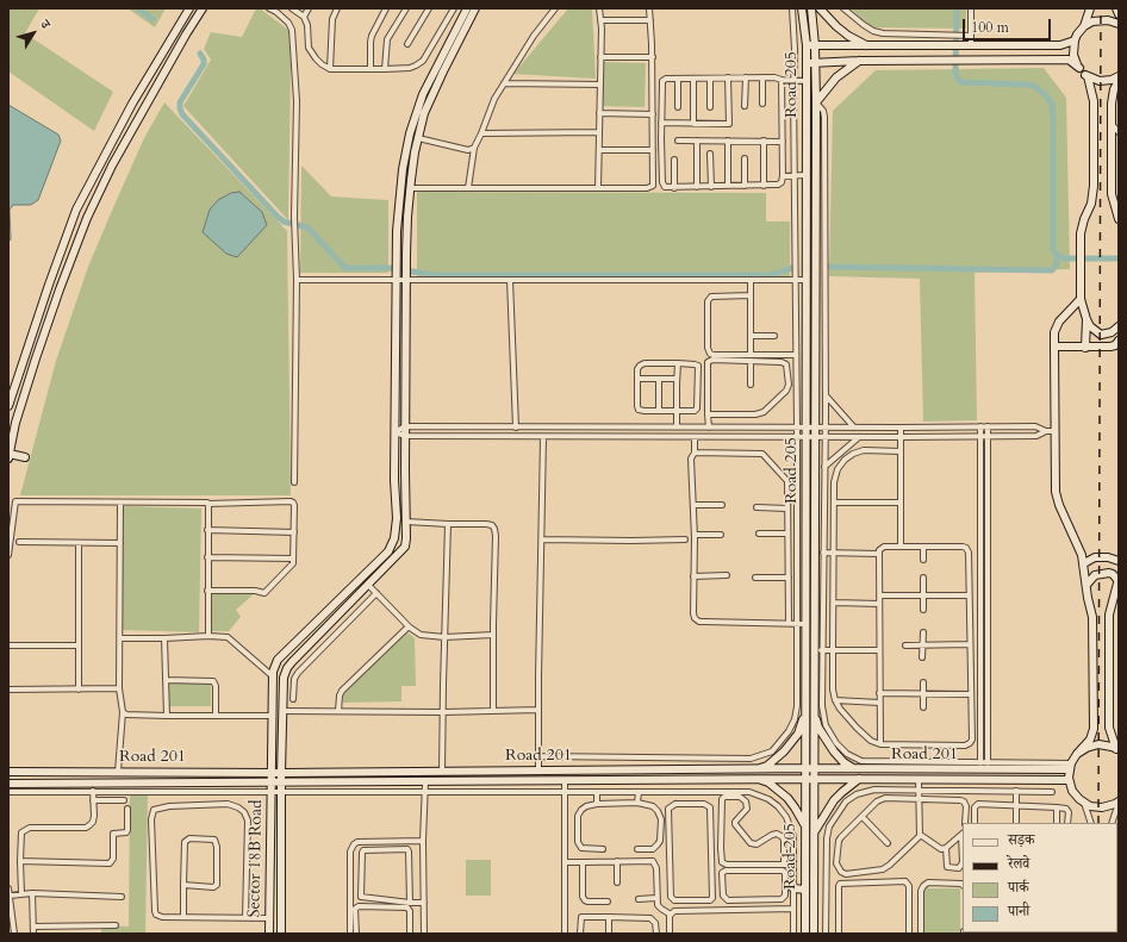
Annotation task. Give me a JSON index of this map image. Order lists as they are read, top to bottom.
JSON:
{
  "streets": {
    "main road": ["Road 205", "Road 201", "Sector 18B Road"]
  },
  "crossings": [
    ["Road 205", "Road 201"],
    ["Road 201", "Sector 18B Road"]
  ],
  "legend": [
    "सड़क",
    "रेलवे",
    "पार्क",
    "पानी"
  ],
  "scale_bar": "100 m",
  "north": "top right"
}
